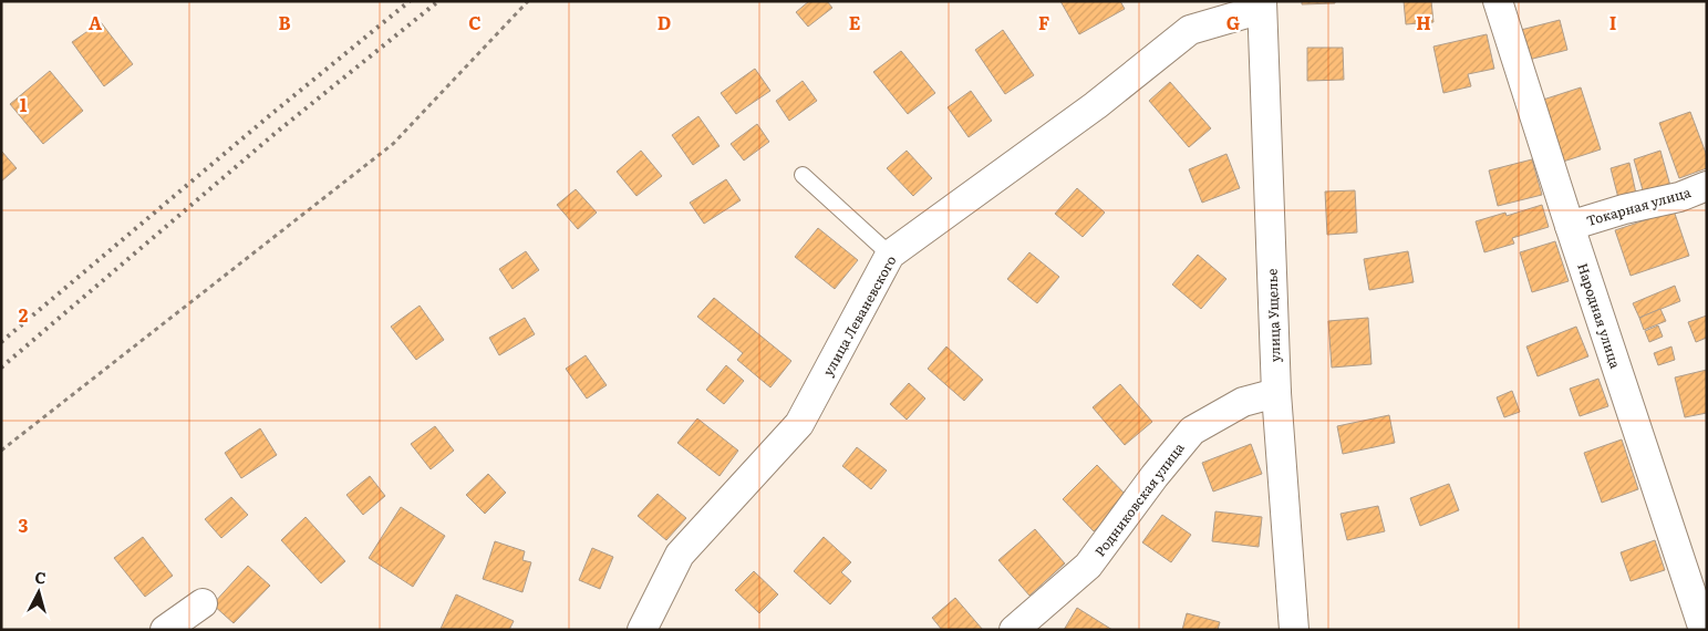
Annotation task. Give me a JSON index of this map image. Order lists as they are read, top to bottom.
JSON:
{
  "streets": {
    "street": [
      "Токарная улица",
      "улица Леваневского",
      "улица Ущелье",
      "Народная улица",
      "Родниковская улица"
    ]
  },
  "crossings": [
    ["Токарная улица", "Народная улица"],
    ["улица Леваневского", "улица Ущелье"],
    ["улица Ущелье", "Родниковская улица"]
  ],
  "north": "top",
  "grid": {
    "columns": [
      "A",
      "B",
      "C",
      "D",
      "E",
      "F",
      "G",
      "H",
      "I"
    ],
    "rows": ["1", "2", "3"]
  }
}
